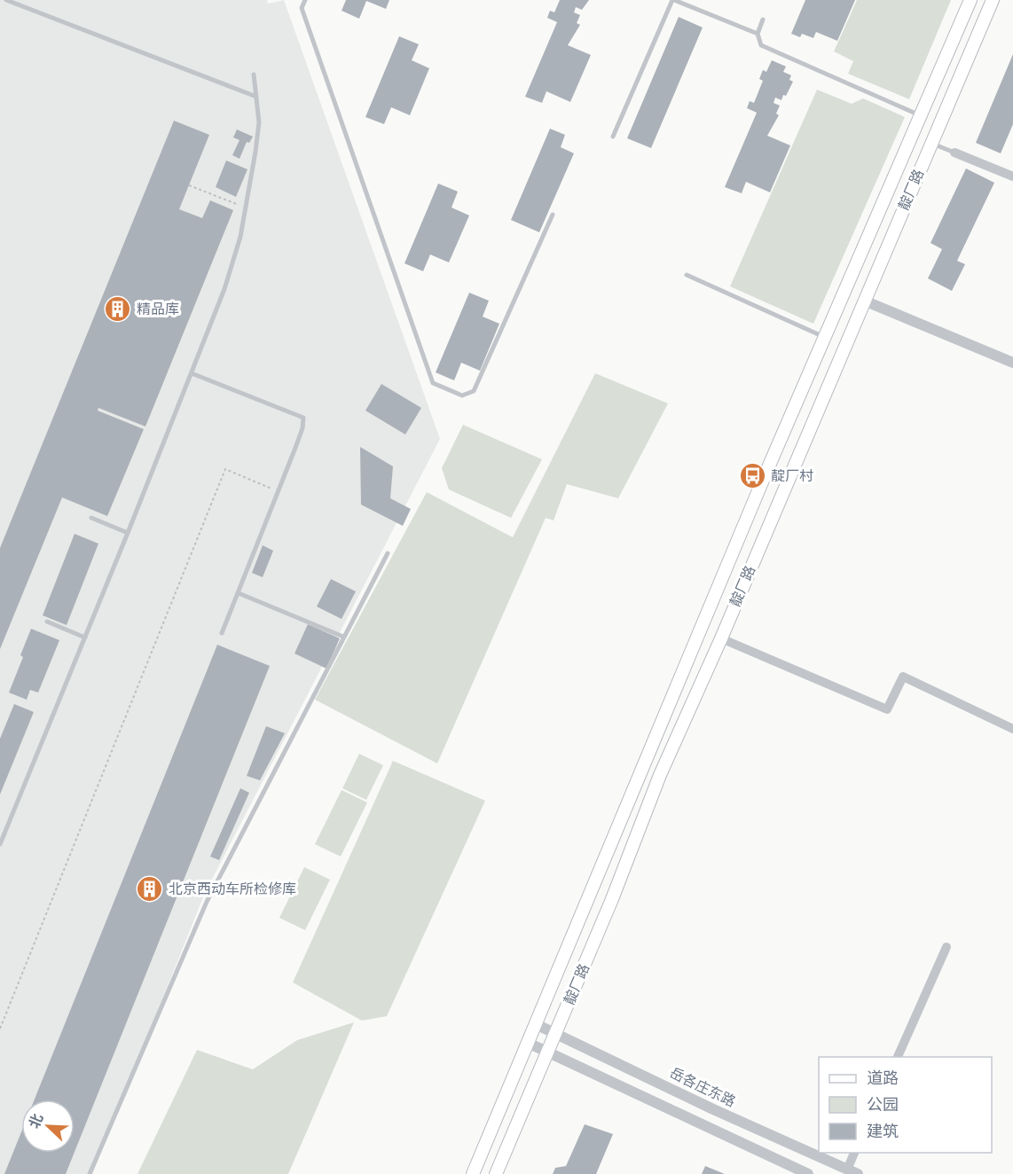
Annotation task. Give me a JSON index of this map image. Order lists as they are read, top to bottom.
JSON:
{
  "streets": {
    "main road": ["靛厂路"],
    "street": ["岳各庄东路"]
  },
  "crossings": [
    ["靛厂路", "岳各庄东路"]
  ],
  "places": {
    "building": ["精品库", "北京西动车所检修库"],
    "bus stop": ["靛厂村"]
  },
  "legend": ["道路", "公园", "建筑"],
  "north": "top left"
}
